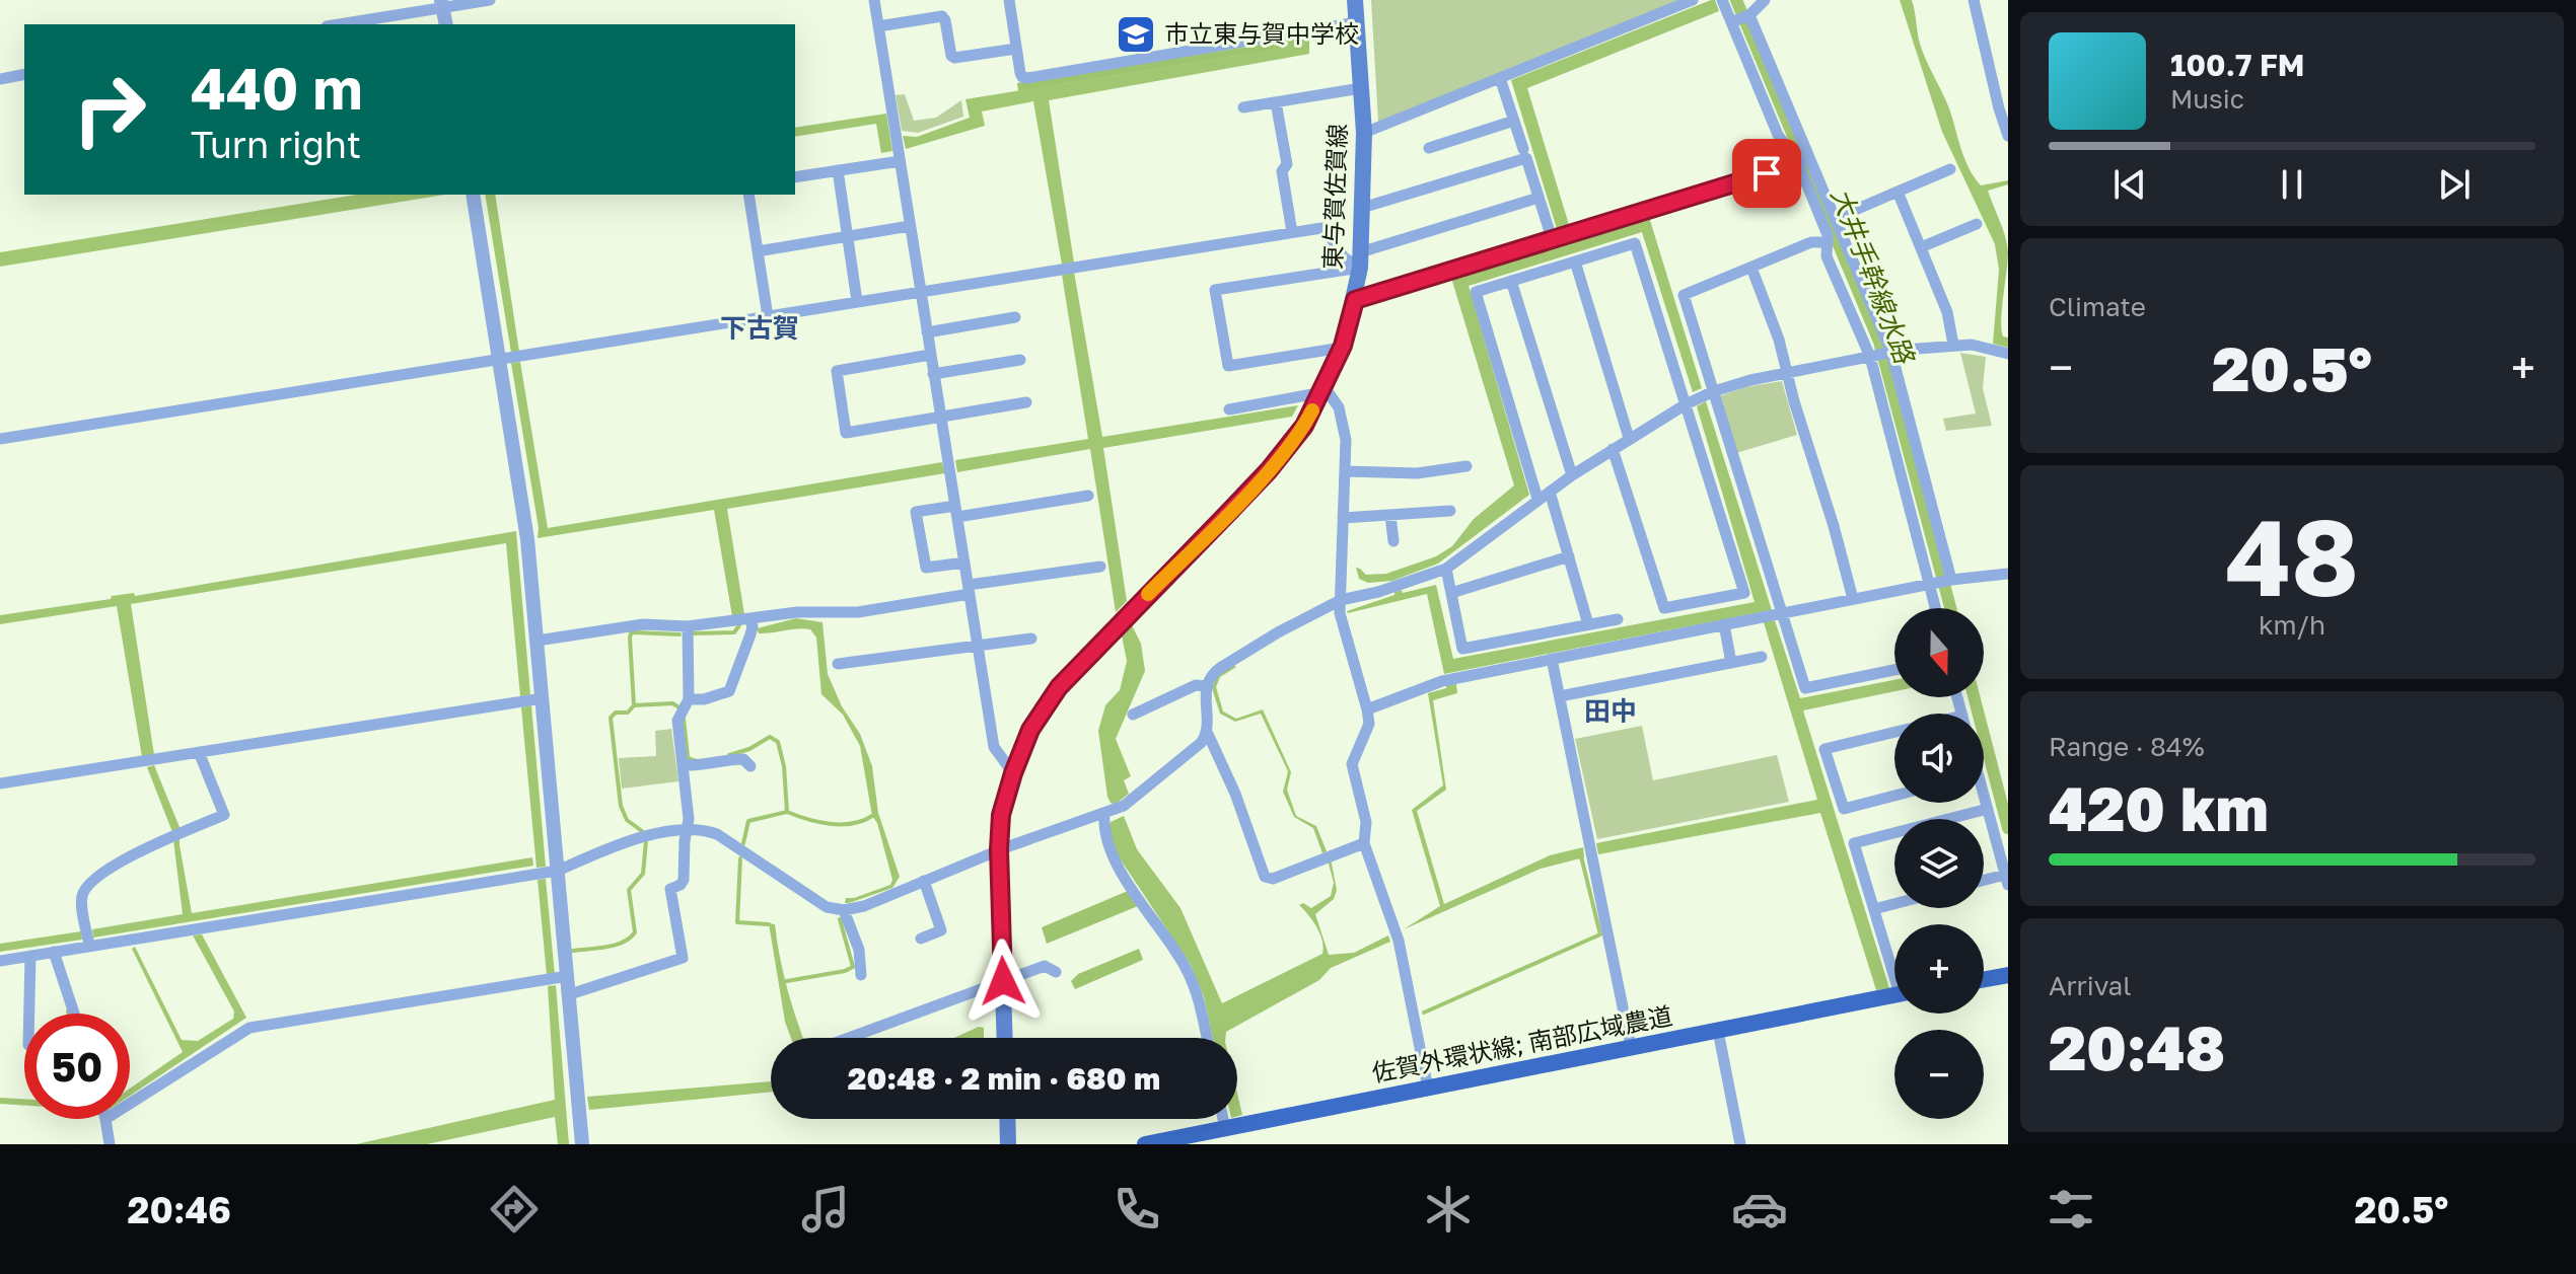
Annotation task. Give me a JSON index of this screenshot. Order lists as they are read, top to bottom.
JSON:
{
  "streets": {
    "main road": ["東与賀佐賀線", "佐賀外環状線; 南部広域農道"]
  },
  "districts": ["下古賀", "田中"],
  "water": ["大井手幹線水路"],
  "places": {
    "school or university": ["市立東与賀中学校"]
  },
  "north": "bottom",
  "page": {
    "turn": ["440 m", "Turn right"],
    "song": ["100.7 FM", "Music"],
    "tile": [
      "Climate",
      ["48", "km/h"],
      ["Range · 84%", "420 km"],
      ["Arrival", "20:48"]
    ],
    "heat": ["−", "20.5°", "+"],
    "map_buttons": ["+", "−"],
    "limit": "50",
    "trip": "20:48 · 2 min · 680 m",
    "tabs": ["20:46", "20.5°"]
  }
}
